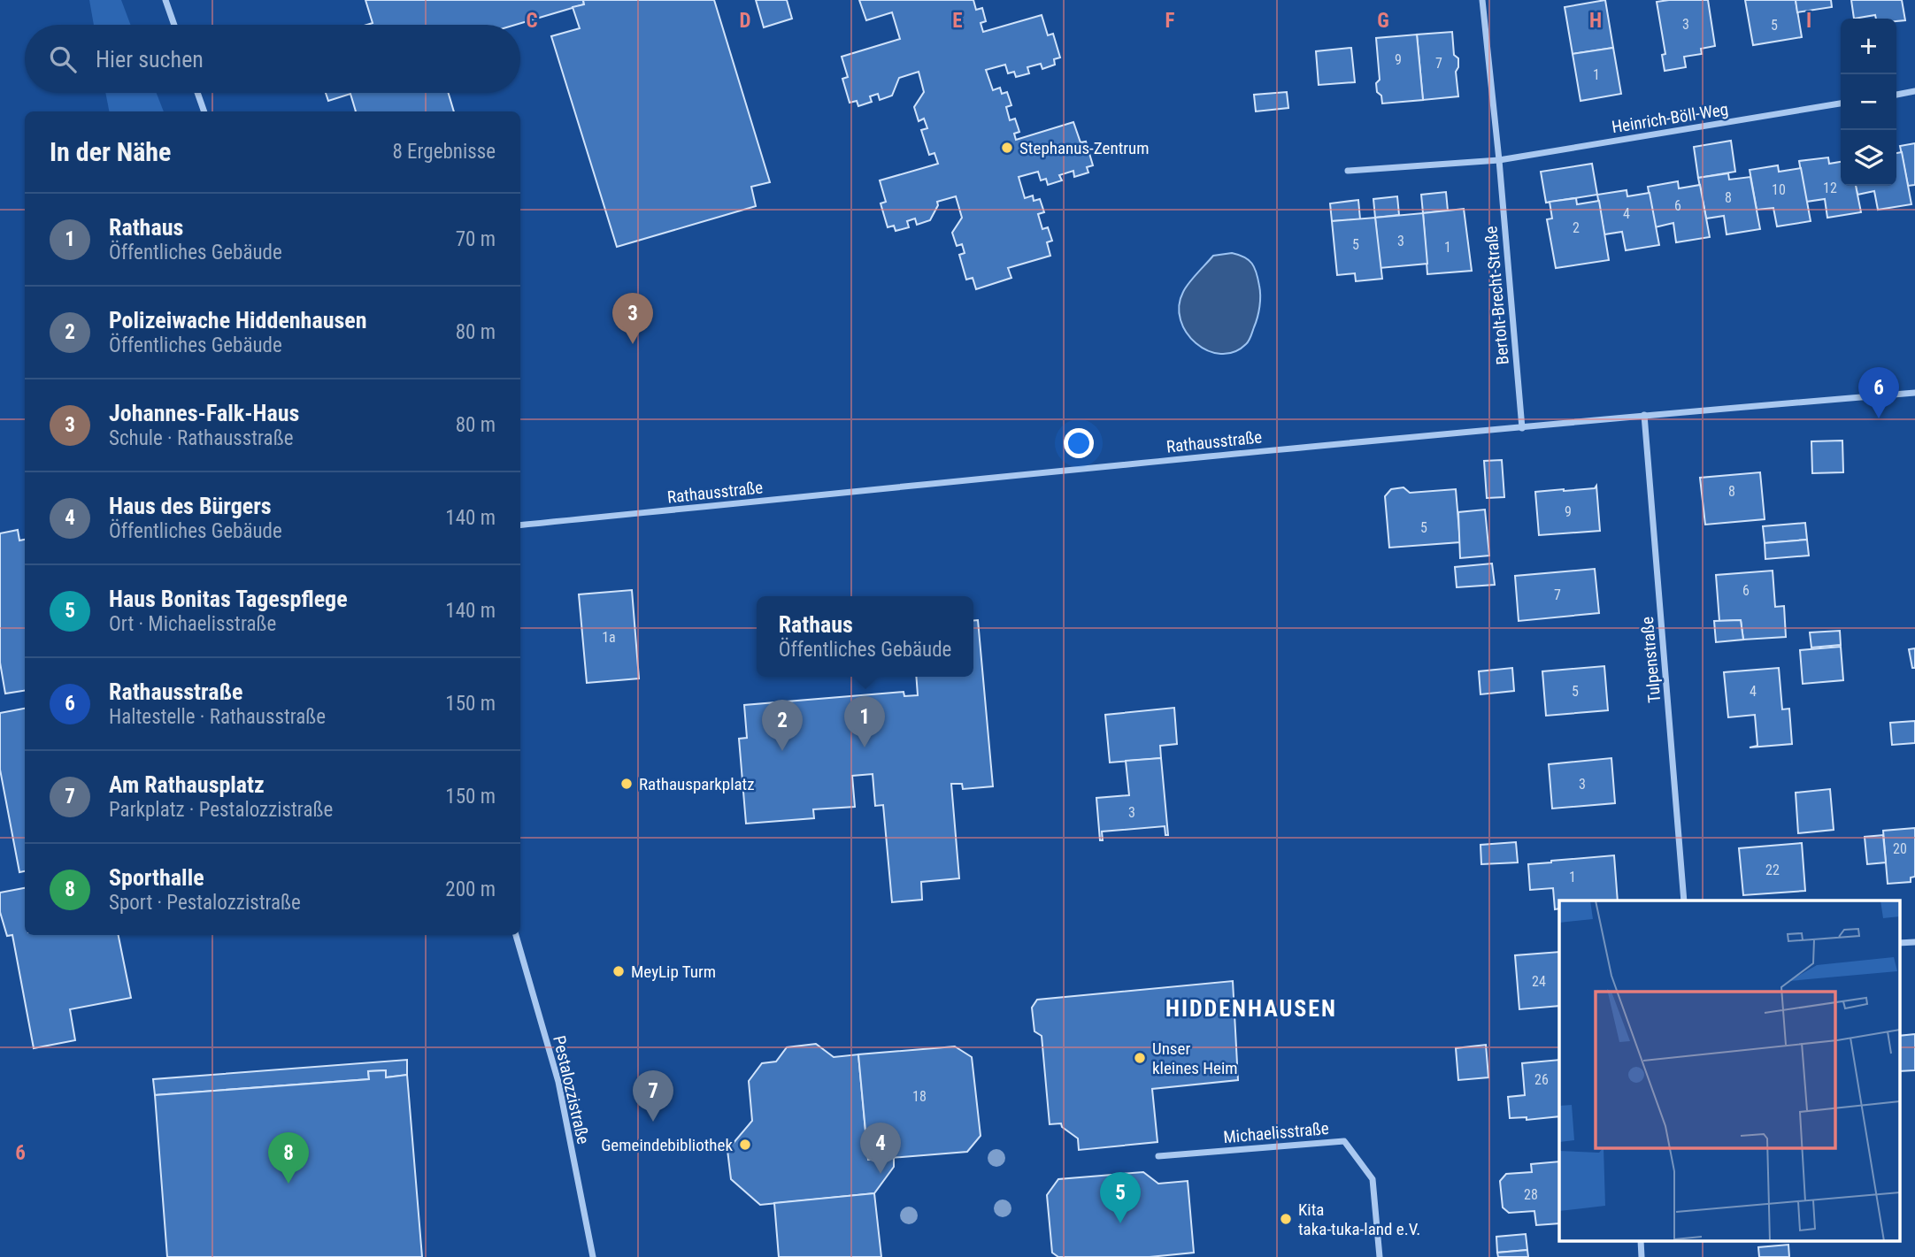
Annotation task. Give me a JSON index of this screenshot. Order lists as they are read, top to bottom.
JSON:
{
  "streets": {
    "street": [
      "Heinrich-Böll-Weg",
      "Bertolt-Brecht-Straße",
      "Rathausstraße",
      "Tulpenstraße",
      "Pestalozzistraße",
      "Michaelisstraße"
    ]
  },
  "crossings": [
    ["Heinrich-Böll-Weg", "Bertolt-Brecht-Straße"],
    ["Bertolt-Brecht-Straße", "Rathausstraße"],
    ["Rathausstraße", "Tulpenstraße"]
  ],
  "districts": ["HIDDENHAUSEN"],
  "places": [
    "Stephanus-Zentrum",
    "Rathausparkplatz",
    "MeyLip Turm",
    "Unser kleines Heim",
    "Gemeindebibliothek",
    "Kita taka-tuka-land e.V."
  ],
  "house_numbers": [
    "3",
    "5",
    "9",
    "7",
    "1",
    "12",
    "10",
    "8",
    "6",
    "4",
    "2",
    "3",
    "5",
    "1",
    "8",
    "9",
    "5",
    "6",
    "7",
    "1a",
    "5",
    "4",
    "3",
    "3",
    "20",
    "22",
    "1",
    "24",
    "26",
    "18",
    "28"
  ],
  "page": {
    "map_buttons": ["+", "−"],
    "search": "Hier suchen",
    "heading": ["In der Nähe", "8 Ergebnisse"],
    "list": [
      {
        "mark": "1",
        "name": "Rathaus",
        "note": "Öffentliches Gebäude",
        "value": "70 m"
      },
      {
        "mark": "2",
        "name": "Polizeiwache Hiddenhausen",
        "note": "Öffentliches Gebäude",
        "value": "80 m"
      },
      {
        "mark": "3",
        "name": "Johannes-Falk-Haus",
        "note": "Schule · Rathausstraße",
        "value": "80 m"
      },
      {
        "mark": "4",
        "name": "Haus des Bürgers",
        "note": "Öffentliches Gebäude",
        "value": "140 m"
      },
      {
        "mark": "5",
        "name": "Haus Bonitas Tagespflege",
        "note": "Ort · Michaelisstraße",
        "value": "140 m"
      },
      {
        "mark": "6",
        "name": "Rathausstraße",
        "note": "Haltestelle · Rathausstraße",
        "value": "150 m"
      },
      {
        "mark": "7",
        "name": "Am Rathausplatz",
        "note": "Parkplatz · Pestalozzistraße",
        "value": "150 m"
      },
      {
        "mark": "8",
        "name": "Sporthalle",
        "note": "Sport · Pestalozzistraße",
        "value": "200 m"
      }
    ],
    "pins": [
      "3",
      "6",
      "1",
      "2",
      "7",
      "4",
      "8",
      "5"
    ],
    "popup": ["Rathaus", "Öffentliches Gebäude"]
  },
  "grid": {
    "columns": [
      "C",
      "D",
      "E",
      "F",
      "G",
      "H",
      "I"
    ],
    "rows": ["6"]
  }
}
